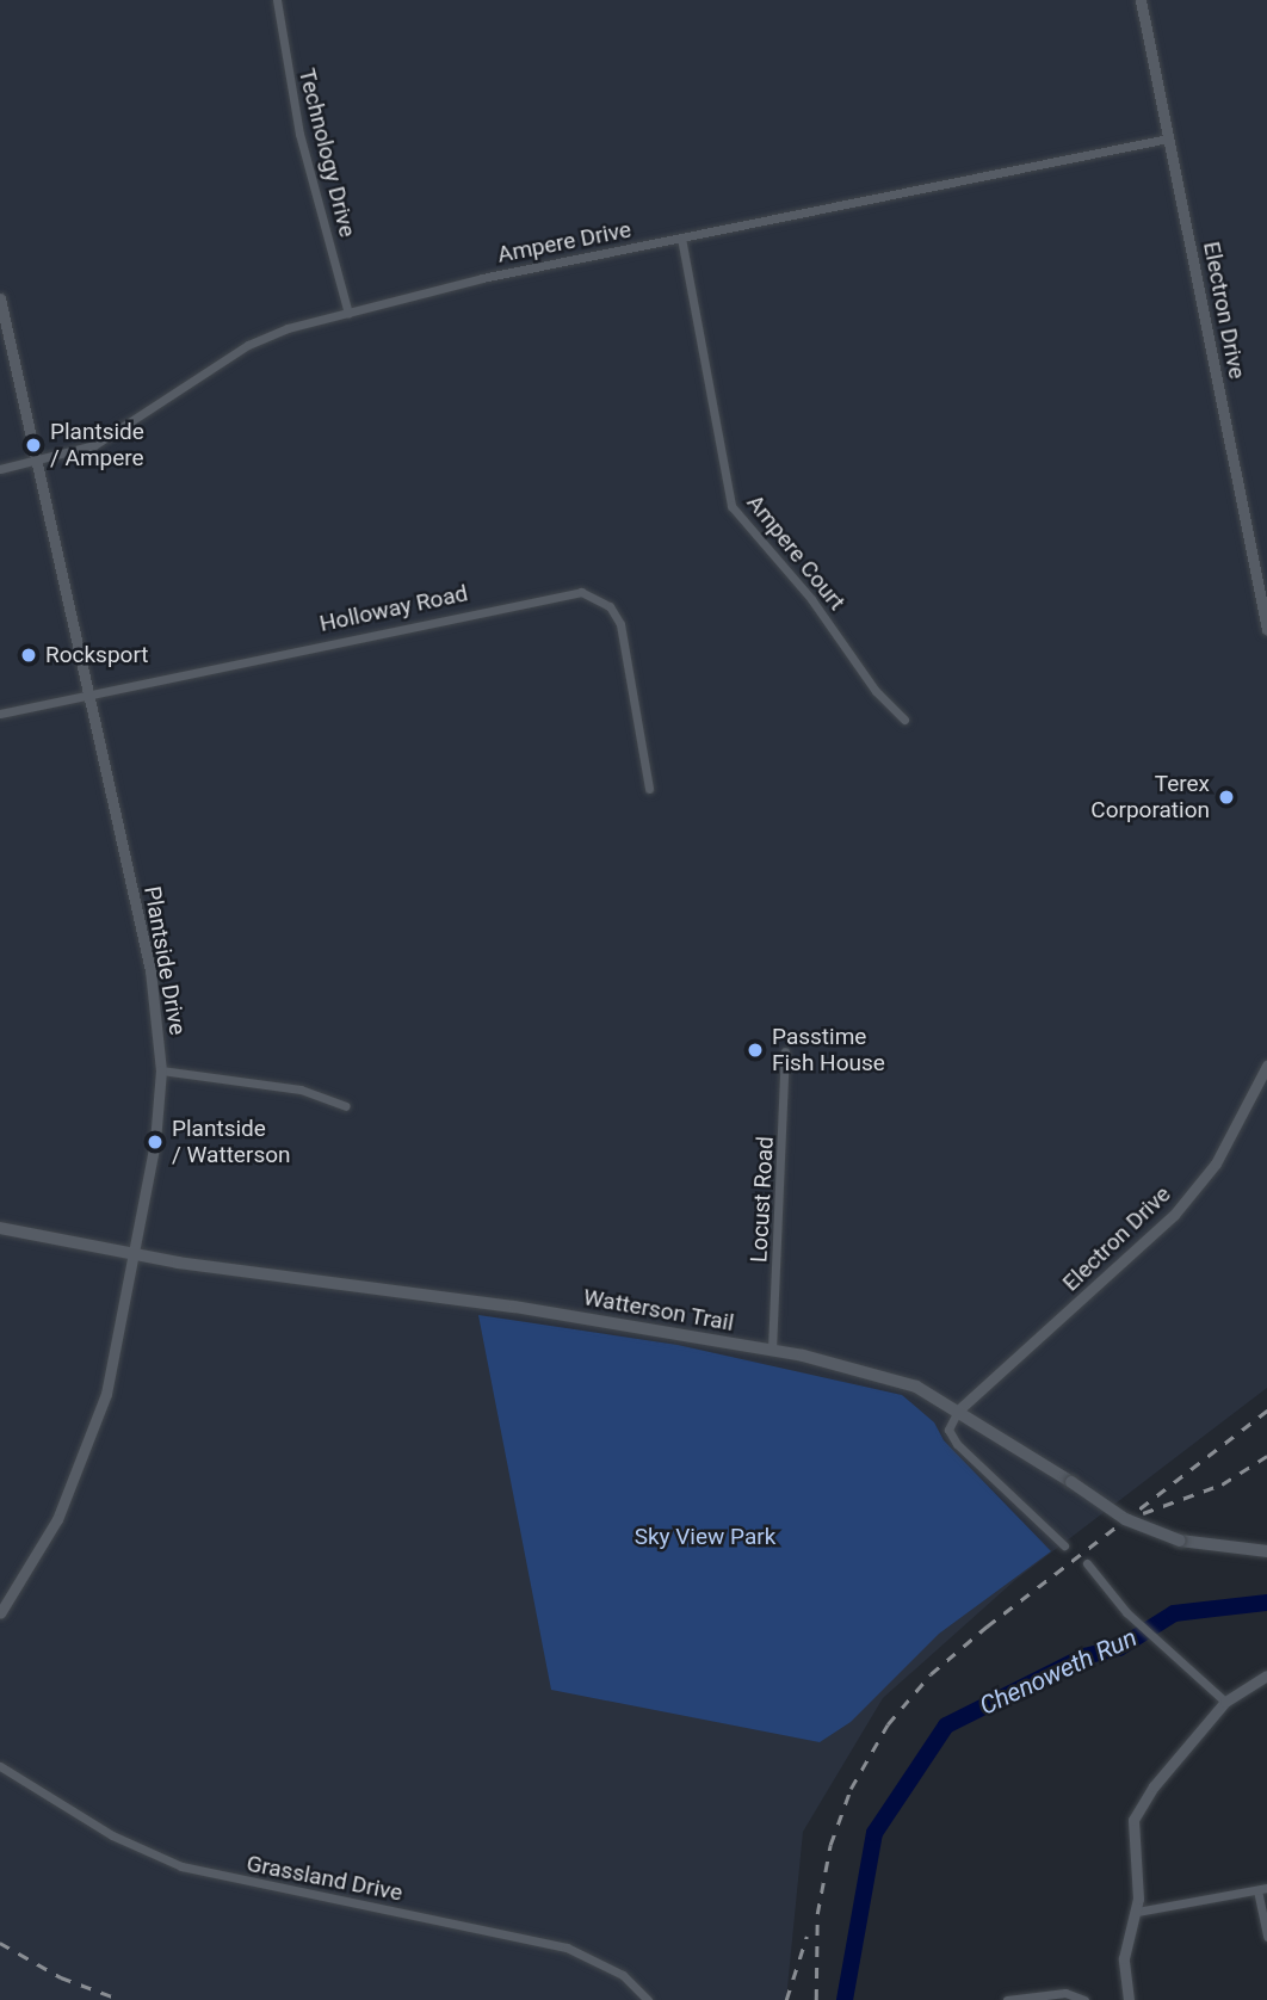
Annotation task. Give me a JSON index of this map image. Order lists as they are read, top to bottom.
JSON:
{
  "streets": {
    "main road": ["Watterson Trail"],
    "street": [
      "Technology Drive",
      "Ampere Drive",
      "Electron Drive",
      "Ampere Court",
      "Holloway Road",
      "Plantside Drive",
      "Locust Road",
      "Grassland Drive"
    ]
  },
  "crossings": [
    ["Technology Drive", "Ampere Drive"],
    ["Ampere Drive", "Electron Drive"],
    ["Ampere Drive", "Ampere Court"],
    ["Ampere Drive", "Plantside Drive"],
    ["Electron Drive", "Watterson Trail"],
    ["Holloway Road", "Plantside Drive"],
    ["Plantside Drive", "Watterson Trail"],
    ["Locust Road", "Watterson Trail"]
  ],
  "water": ["Chenoweth Run"],
  "parks": ["Sky View Park"],
  "places": [
    "Plantside / Ampere",
    "Rocksport",
    "Terex Corporation",
    "Passtime Fish House",
    "Plantside / Watterson"
  ]
}
